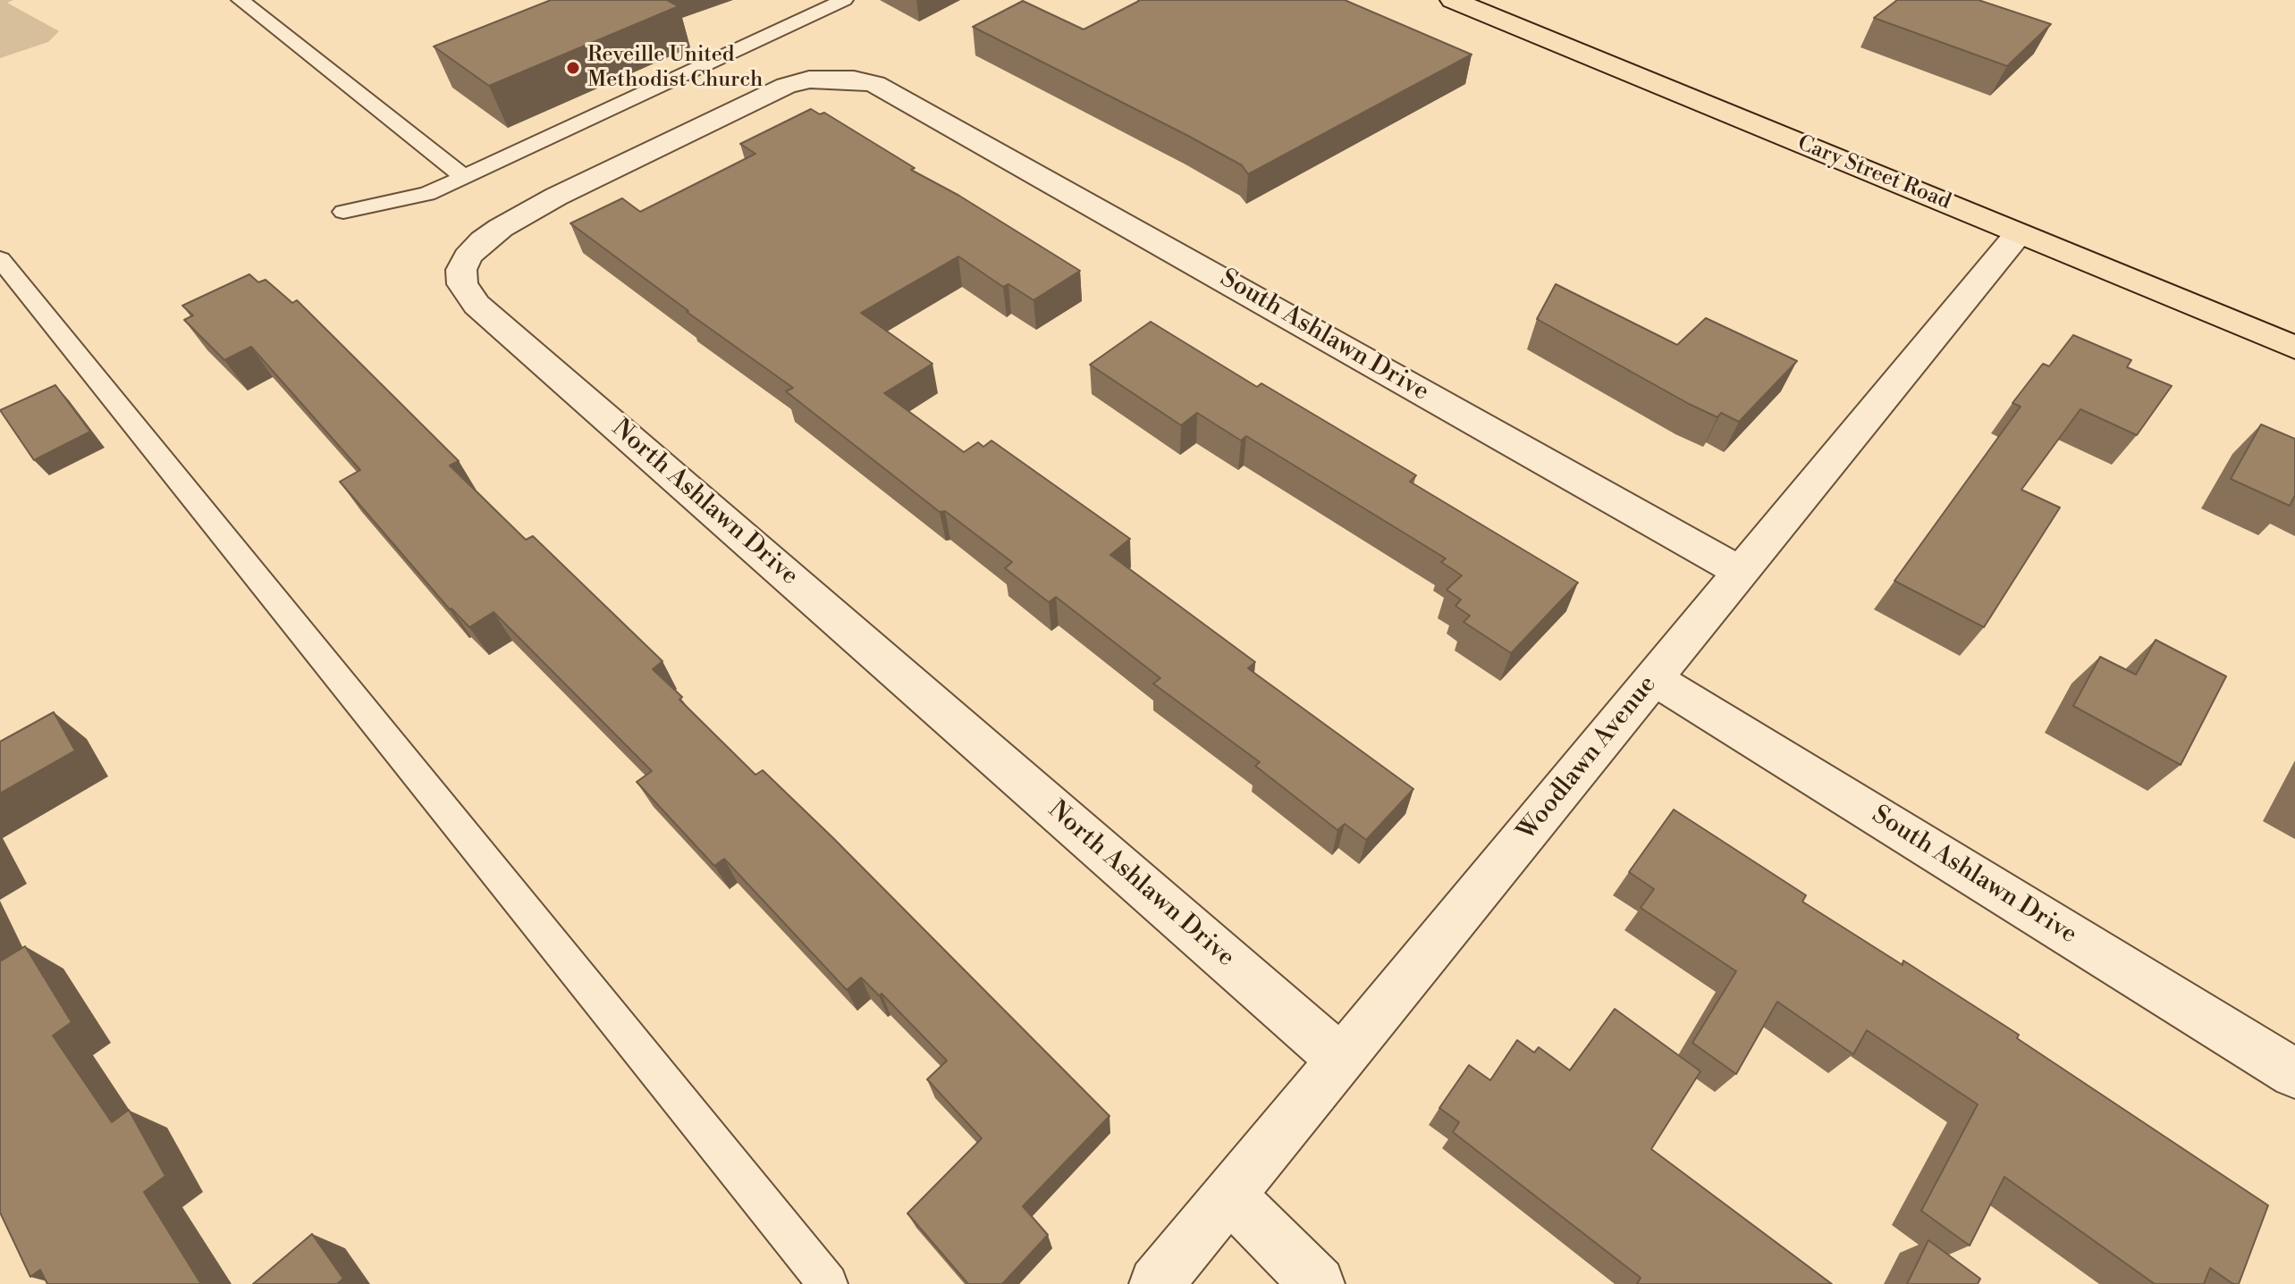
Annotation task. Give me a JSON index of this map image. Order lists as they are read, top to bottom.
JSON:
{
  "streets": {
    "main road": ["Cary Street Road"],
    "street": ["South Ashlawn Drive", "North Ashlawn Drive", "Woodlawn Avenue"]
  },
  "crossings": [
    ["Cary Street Road", "Woodlawn Avenue"],
    ["South Ashlawn Drive", "North Ashlawn Drive"],
    ["South Ashlawn Drive", "Woodlawn Avenue"],
    ["North Ashlawn Drive", "Woodlawn Avenue"]
  ],
  "places": ["Reveille United Methodist Church"]
}
